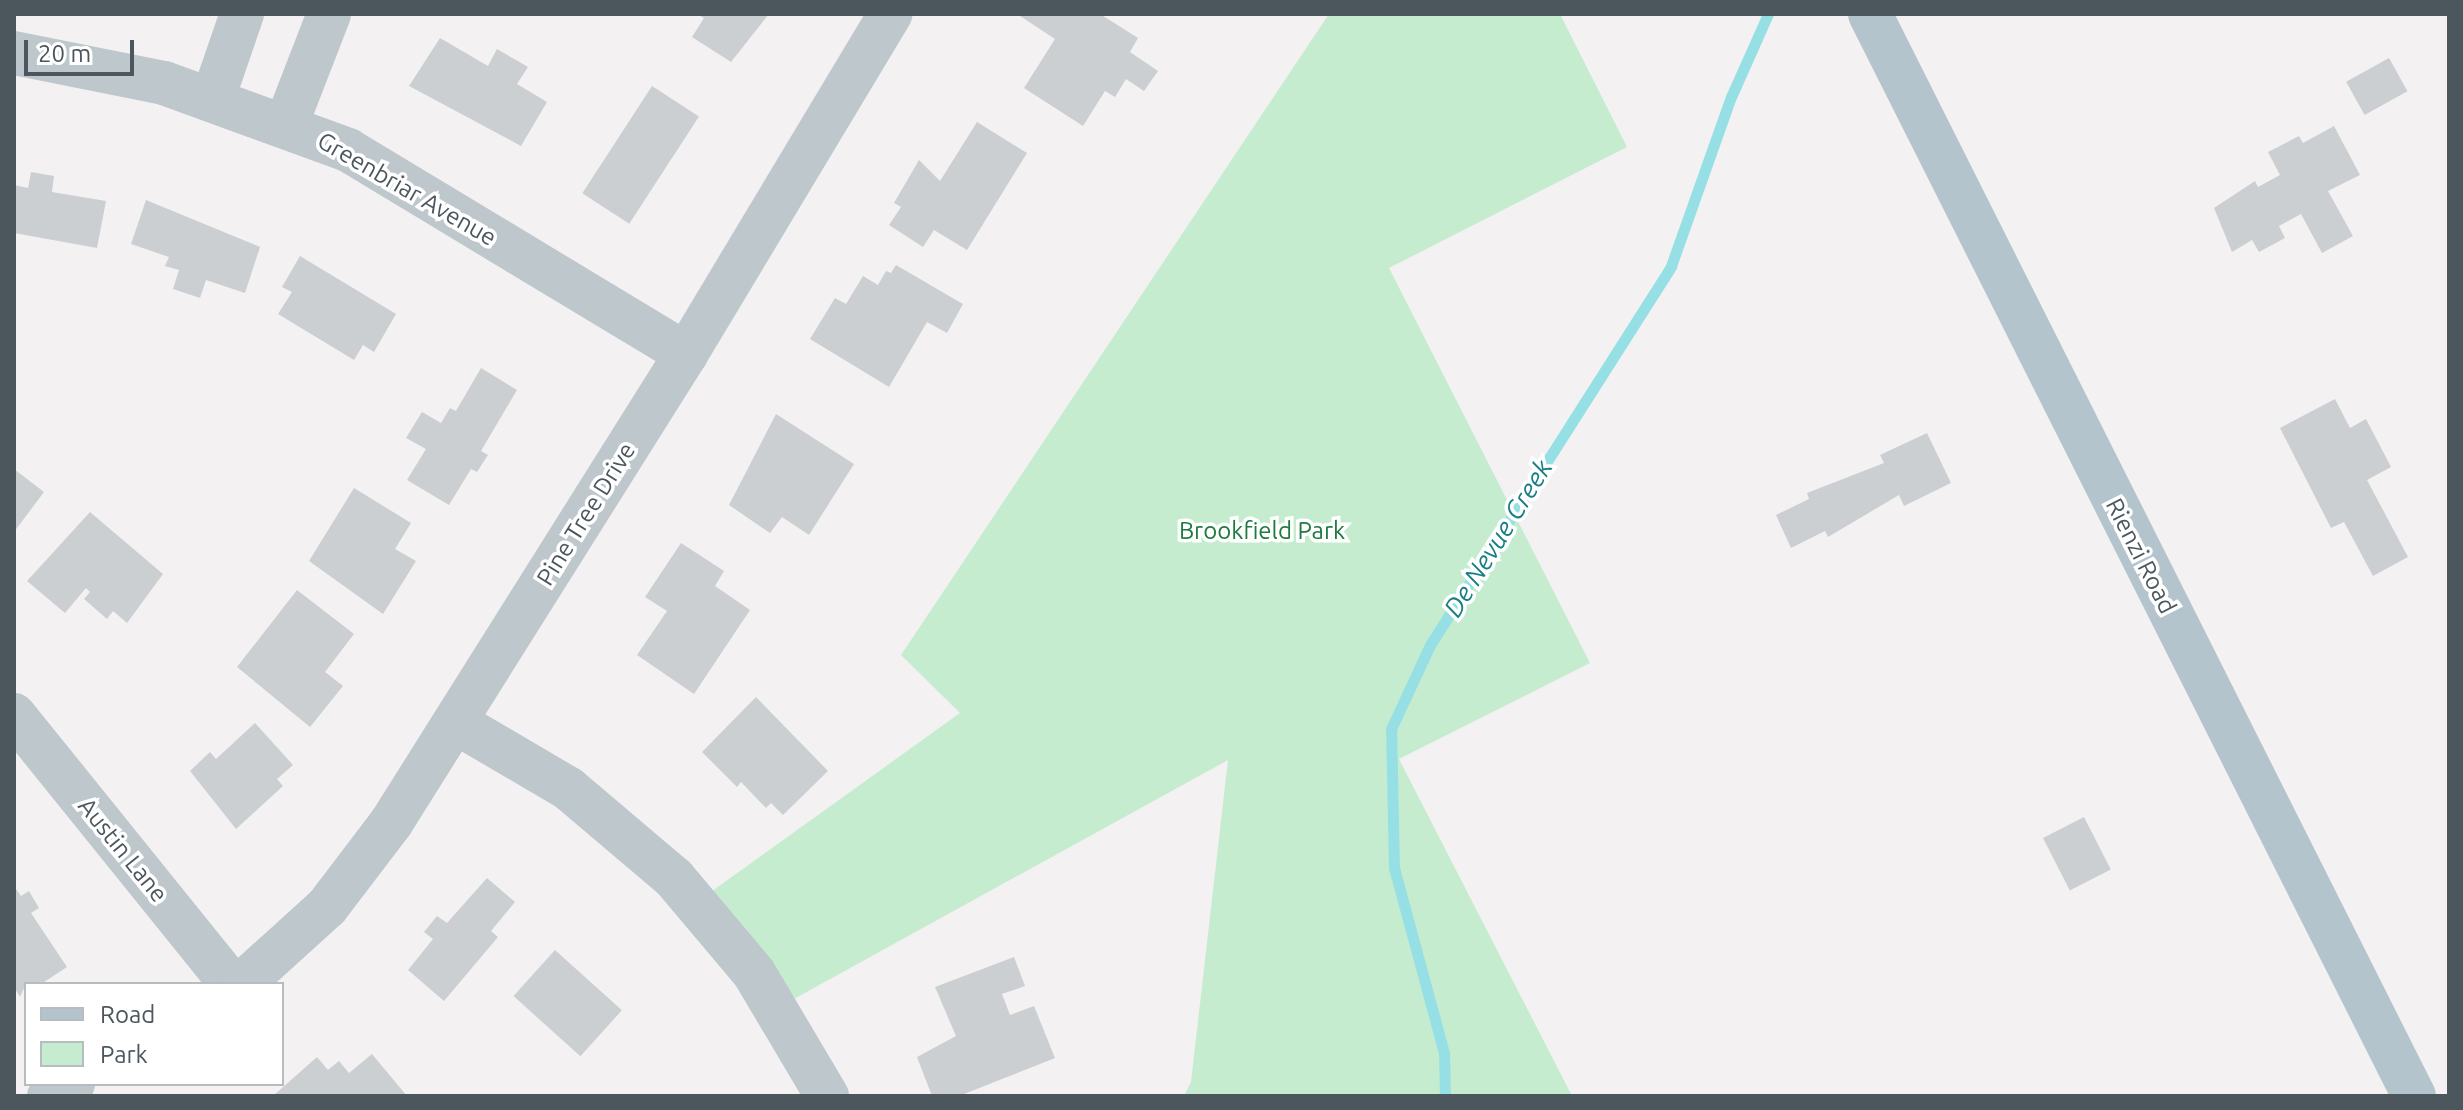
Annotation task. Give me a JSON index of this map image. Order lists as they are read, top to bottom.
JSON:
{
  "streets": {
    "main road": ["Rienzi Road"],
    "street": ["Greenbriar Avenue", "Pine Tree Drive", "Austin Lane"]
  },
  "crossings": [
    ["Greenbriar Avenue", "Pine Tree Drive"]
  ],
  "water": ["De Nevue Creek"],
  "parks": ["Brookfield Park"],
  "legend": ["Road", "Park"],
  "scale_bar": "20 m"
}
